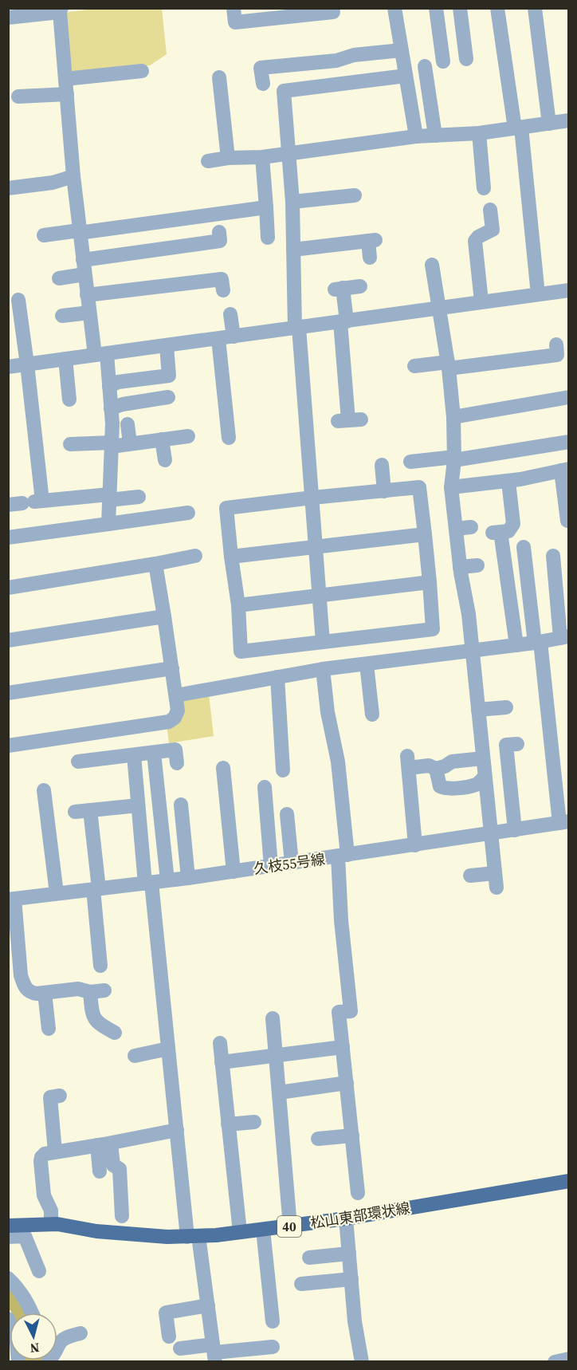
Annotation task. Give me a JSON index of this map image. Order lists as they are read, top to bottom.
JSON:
{
  "streets": {
    "main road": ["松山東部環状線", "40"],
    "street": ["久枝55号線"]
  },
  "north": "bottom"
}
